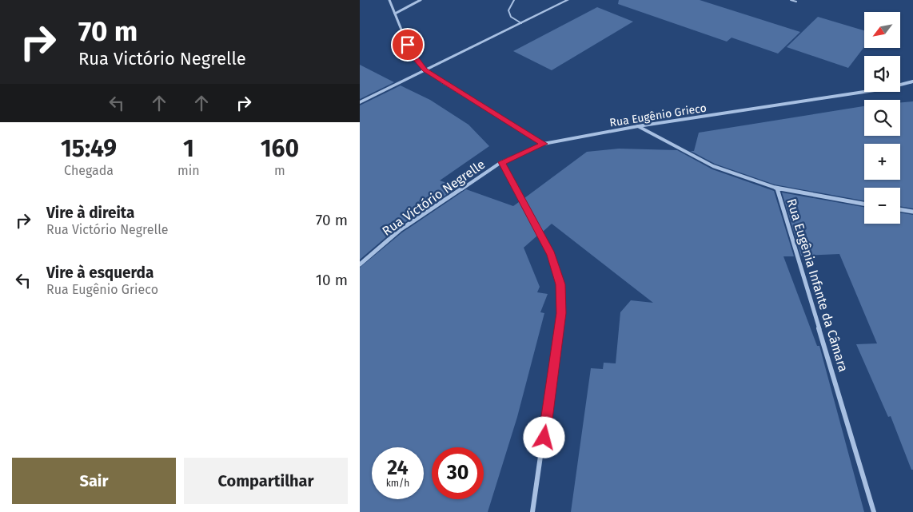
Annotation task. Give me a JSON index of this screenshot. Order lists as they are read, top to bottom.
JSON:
{
  "streets": {
    "street": ["Rua Eugênio Grieco", "Rua Victório Negrelle", "Rua Eugênia Infante da Câmara"]
  },
  "crossings": [
    ["Rua Eugênio Grieco", "Rua Victório Negrelle"],
    ["Rua Eugênio Grieco", "Rua Eugênia Infante da Câmara"]
  ],
  "north": "bottom left",
  "page": {
    "turn": ["70 m", "Rua Victório Negrelle"],
    "map_buttons": ["+", "−"],
    "eta": [
      "15:49",
      "Chegada",
      "1",
      "min",
      "160",
      "m"
    ],
    "list": [
      {
        "name": "Vire à direita",
        "note": "Rua Victório Negrelle",
        "value": "70 m"
      },
      {
        "name": "Vire à esquerda",
        "note": "Rua Eugênio Grieco",
        "value": "10 m"
      }
    ],
    "speed": "24 km/h",
    "limit": "30",
    "buttons": ["Sair", "Compartilhar"]
  }
}
